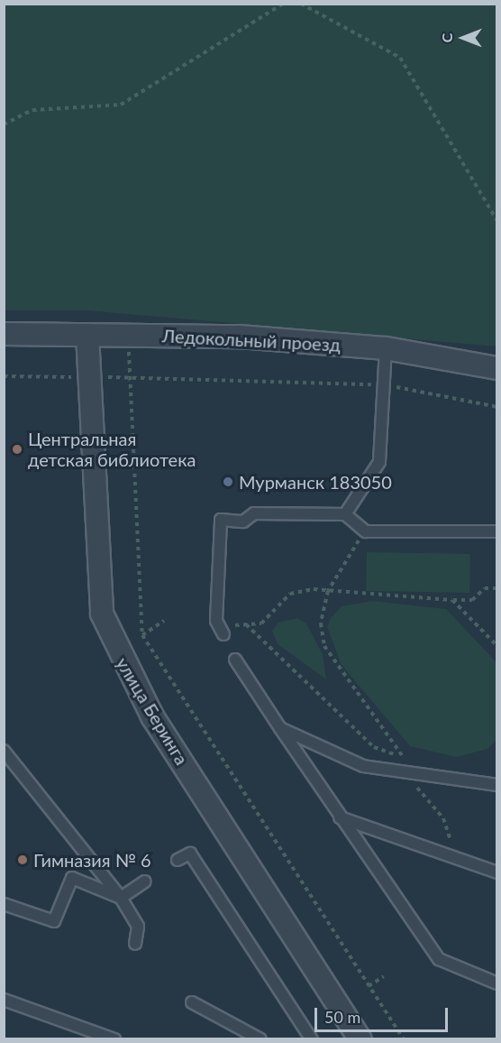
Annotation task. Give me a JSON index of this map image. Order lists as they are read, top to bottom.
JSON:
{
  "streets": {
    "street": ["Ледокольный проезд", "улица Беринга"]
  },
  "crossings": [
    ["Ледокольный проезд", "улица Беринга"]
  ],
  "places": ["Центральная детская библиотека", "Мурманск 183050", "Гимназия № 6"],
  "scale_bar": "50 m",
  "north": "left"
}
